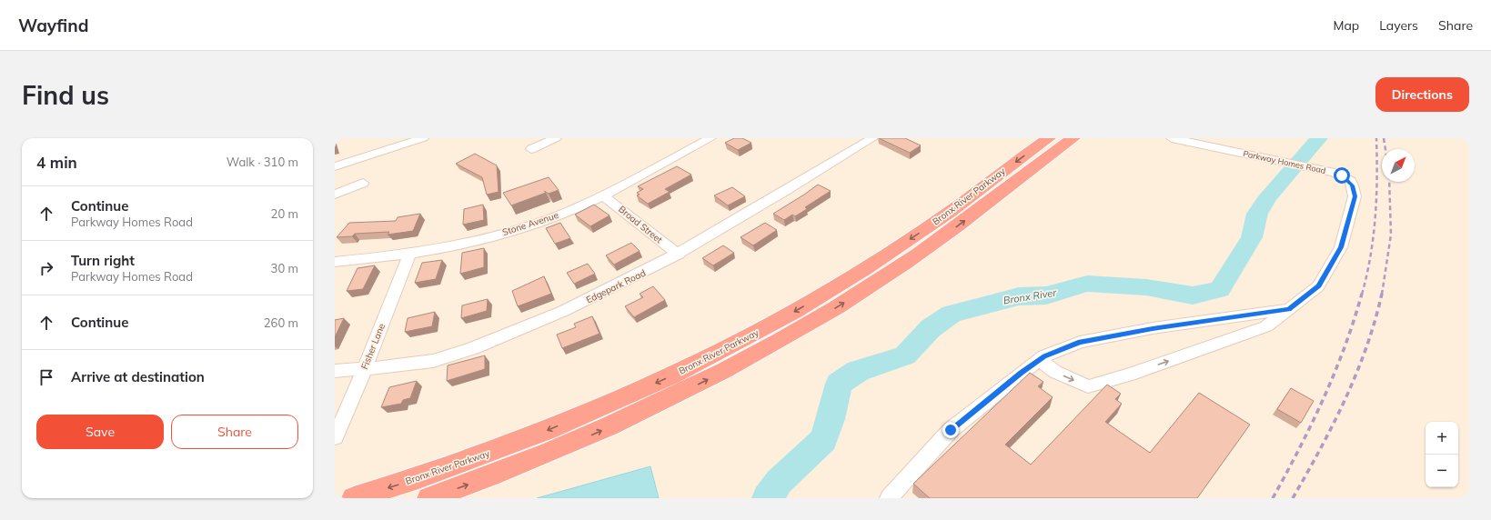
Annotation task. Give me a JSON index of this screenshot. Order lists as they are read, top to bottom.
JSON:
{
  "streets": {
    "highway": ["Bronx River Parkway"],
    "street": [
      "Parkway Homes Road",
      "Stone Avenue",
      "Broad Street",
      "Edgepark Road",
      "Fisher Lane"
    ]
  },
  "crossings": [
    ["Stone Avenue", "Broad Street"],
    ["Stone Avenue", "Fisher Lane"],
    ["Broad Street", "Edgepark Road"],
    ["Edgepark Road", "Fisher Lane"]
  ],
  "water": ["Bronx River"],
  "north": "top right",
  "page": {
    "header": "Wayfind",
    "nav": ["Map", "Layers", "Share"],
    "buttons": [
      "Directions",
      ["Save", "Share"]
    ],
    "title": "Find us",
    "heading": ["4 min", "Walk · 310 m"],
    "list": [
      ["Continue", "Parkway Homes Road", "20 m"],
      ["Turn right", "Parkway Homes Road", "30 m"],
      ["Continue", "260 m"],
      "Arrive at destination"
    ],
    "map_buttons": ["+", "−"]
  }
}
